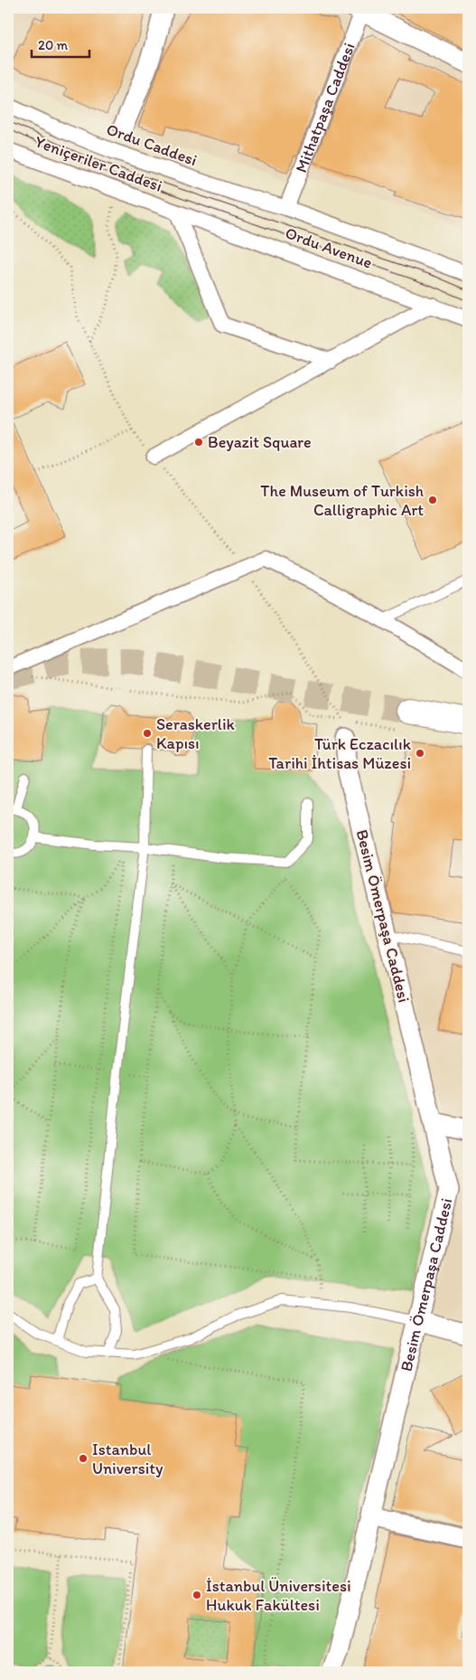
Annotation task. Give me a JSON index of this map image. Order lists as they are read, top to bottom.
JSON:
{
  "streets": {
    "street": [
      "Mithatpaşa Caddesi",
      "Ordu Caddesi",
      "Yeniçeriler Caddesi",
      "Ordu Avenue",
      "Besim Ömerpaşa Caddesi"
    ]
  },
  "crossings": [
    ["Mithatpaşa Caddesi", "Ordu Caddesi"],
    ["Mithatpaşa Caddesi", "Ordu Avenue"],
    ["Ordu Caddesi", "Ordu Avenue"],
    ["Yeniçeriler Caddesi", "Ordu Avenue"]
  ],
  "places": [
    "Beyazit Square",
    "The Museum of Turkish Calligraphic Art",
    "Seraskerlik Kapısı",
    "Türk Eczacılık Tarihi İhtisas Müzesi",
    "Istanbul University",
    "İstanbul Üniversitesi Hukuk Fakültesi"
  ],
  "scale_bar": "20 m"
}
